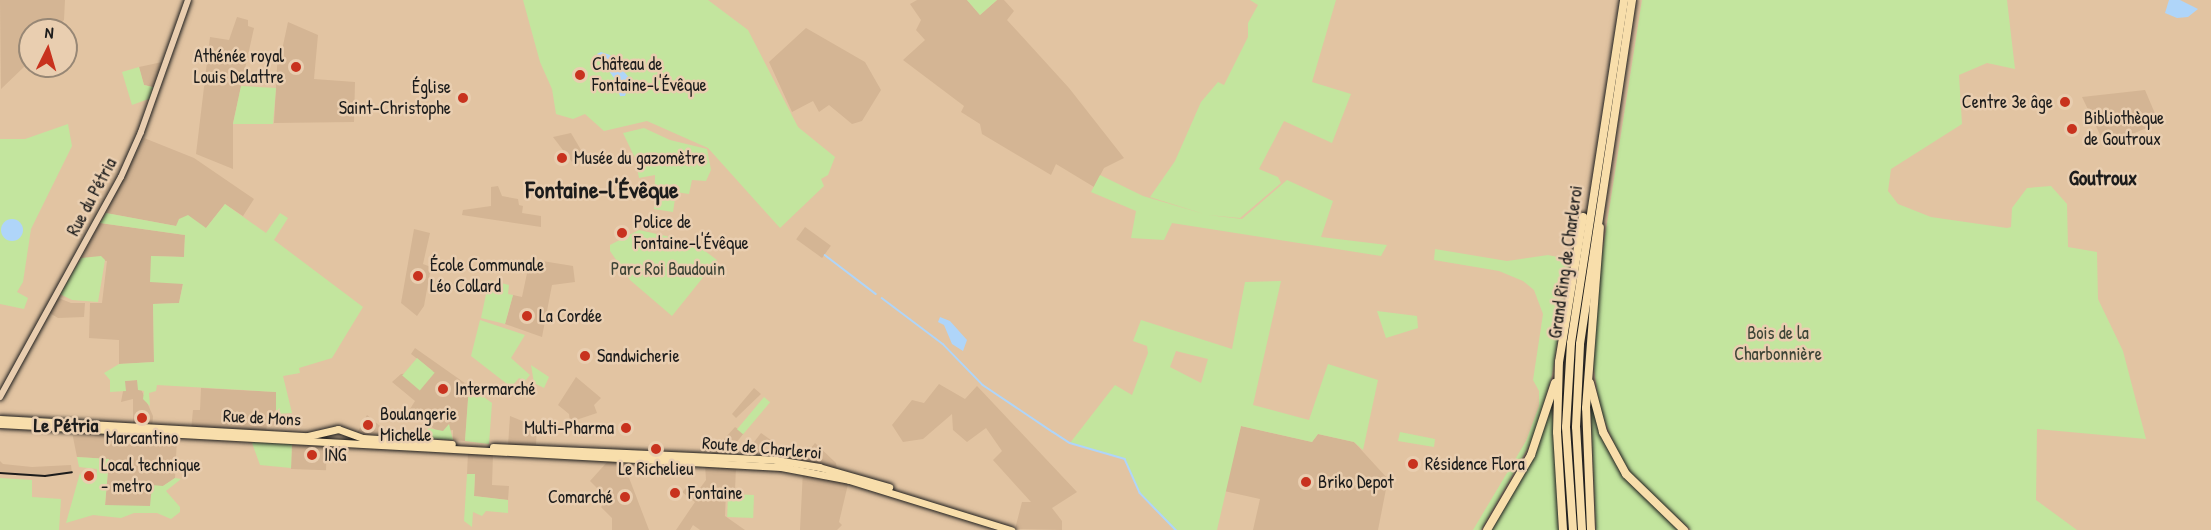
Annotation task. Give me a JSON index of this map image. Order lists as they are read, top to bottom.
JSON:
{
  "streets": {
    "highway": ["Grand Ring de Charleroi"],
    "main road": ["Rue du Pétria", "Rue de Mons", "Route de Charleroi"]
  },
  "crossings": [
    ["Rue de Mons", "Route de Charleroi"]
  ],
  "districts": ["Goutroux", "Fontaine-l'Évêque", "Le Pétria"],
  "parks": ["Parc Roi Baudouin", "Bois de la Charbonnière"],
  "places": [
    "Athénée royal Louis Delattre",
    "Château de Fontaine-l'Évêque",
    "Église Saint-Christophe",
    "Centre 3e âge",
    "Bibliothèque de Goutroux",
    "Musée du gazomètre",
    "Police de Fontaine-l'Évêque",
    "École Communale Léo Collard",
    "La Cordée",
    "Sandwicherie",
    "Intermarché",
    "Marcantino",
    "Boulangerie Michelle",
    "Multi-Pharma",
    "Le Richelieu",
    "ING",
    "Résidence Flora",
    "Local technique - metro",
    "Briko Depot",
    "Fontaine",
    "Comarché"
  ],
  "north": "top"
}
